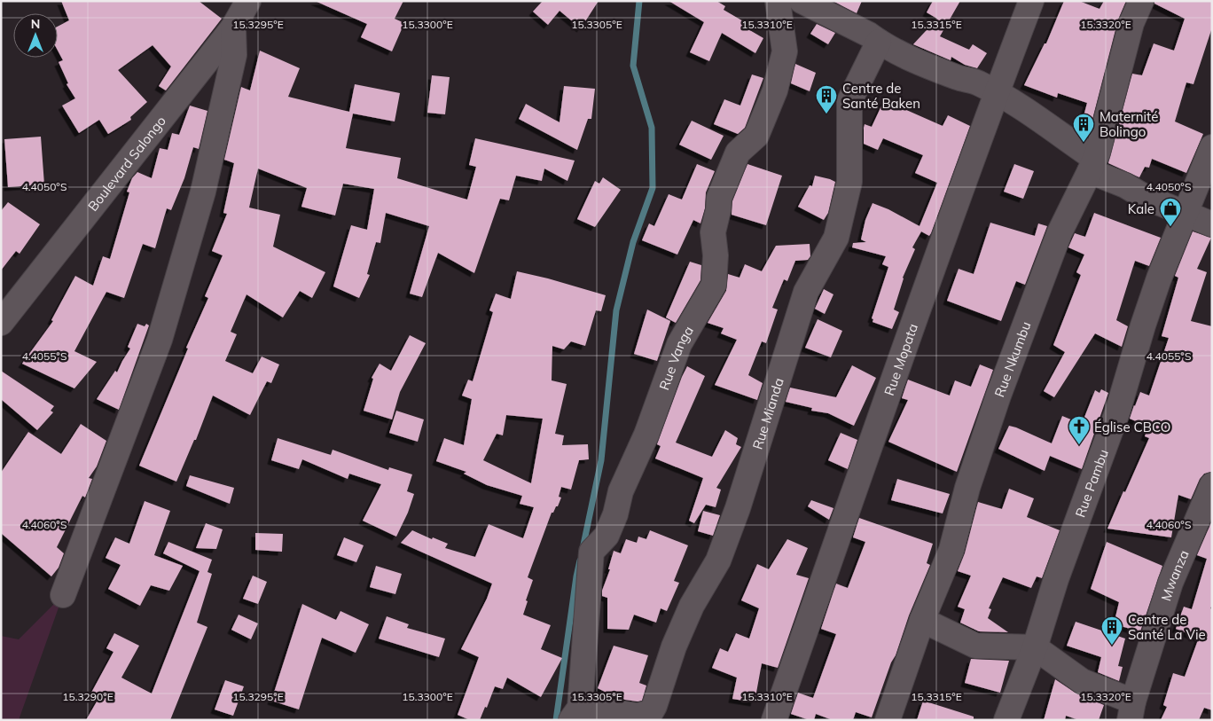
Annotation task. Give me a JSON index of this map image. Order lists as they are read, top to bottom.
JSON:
{
  "streets": {
    "street": [
      "Boulevard Salongo",
      "Rue Vanga",
      "Rue Nkumbu",
      "Rue Mopata",
      "Rue Mianda",
      "Rue Pambu",
      "Mwanza"
    ]
  },
  "crossings": [
    ["Rue Vanga", "Rue Mianda"]
  ],
  "places": {
    "building": ["Centre de Santé Baken", "Maternité Bolingo", "Centre de Santé La Vie"],
    "shop": ["Kale"],
    "church": ["Église CBCO"]
  },
  "north": "top",
  "coordinates": [
    "15.3295°E",
    "15.3300°E",
    "15.3305°E",
    "15.3310°E",
    "15.3315°E",
    "15.3320°E",
    "4.4050°S",
    "4.4055°S",
    "4.4060°S",
    "15.3290°E"
  ]
}
